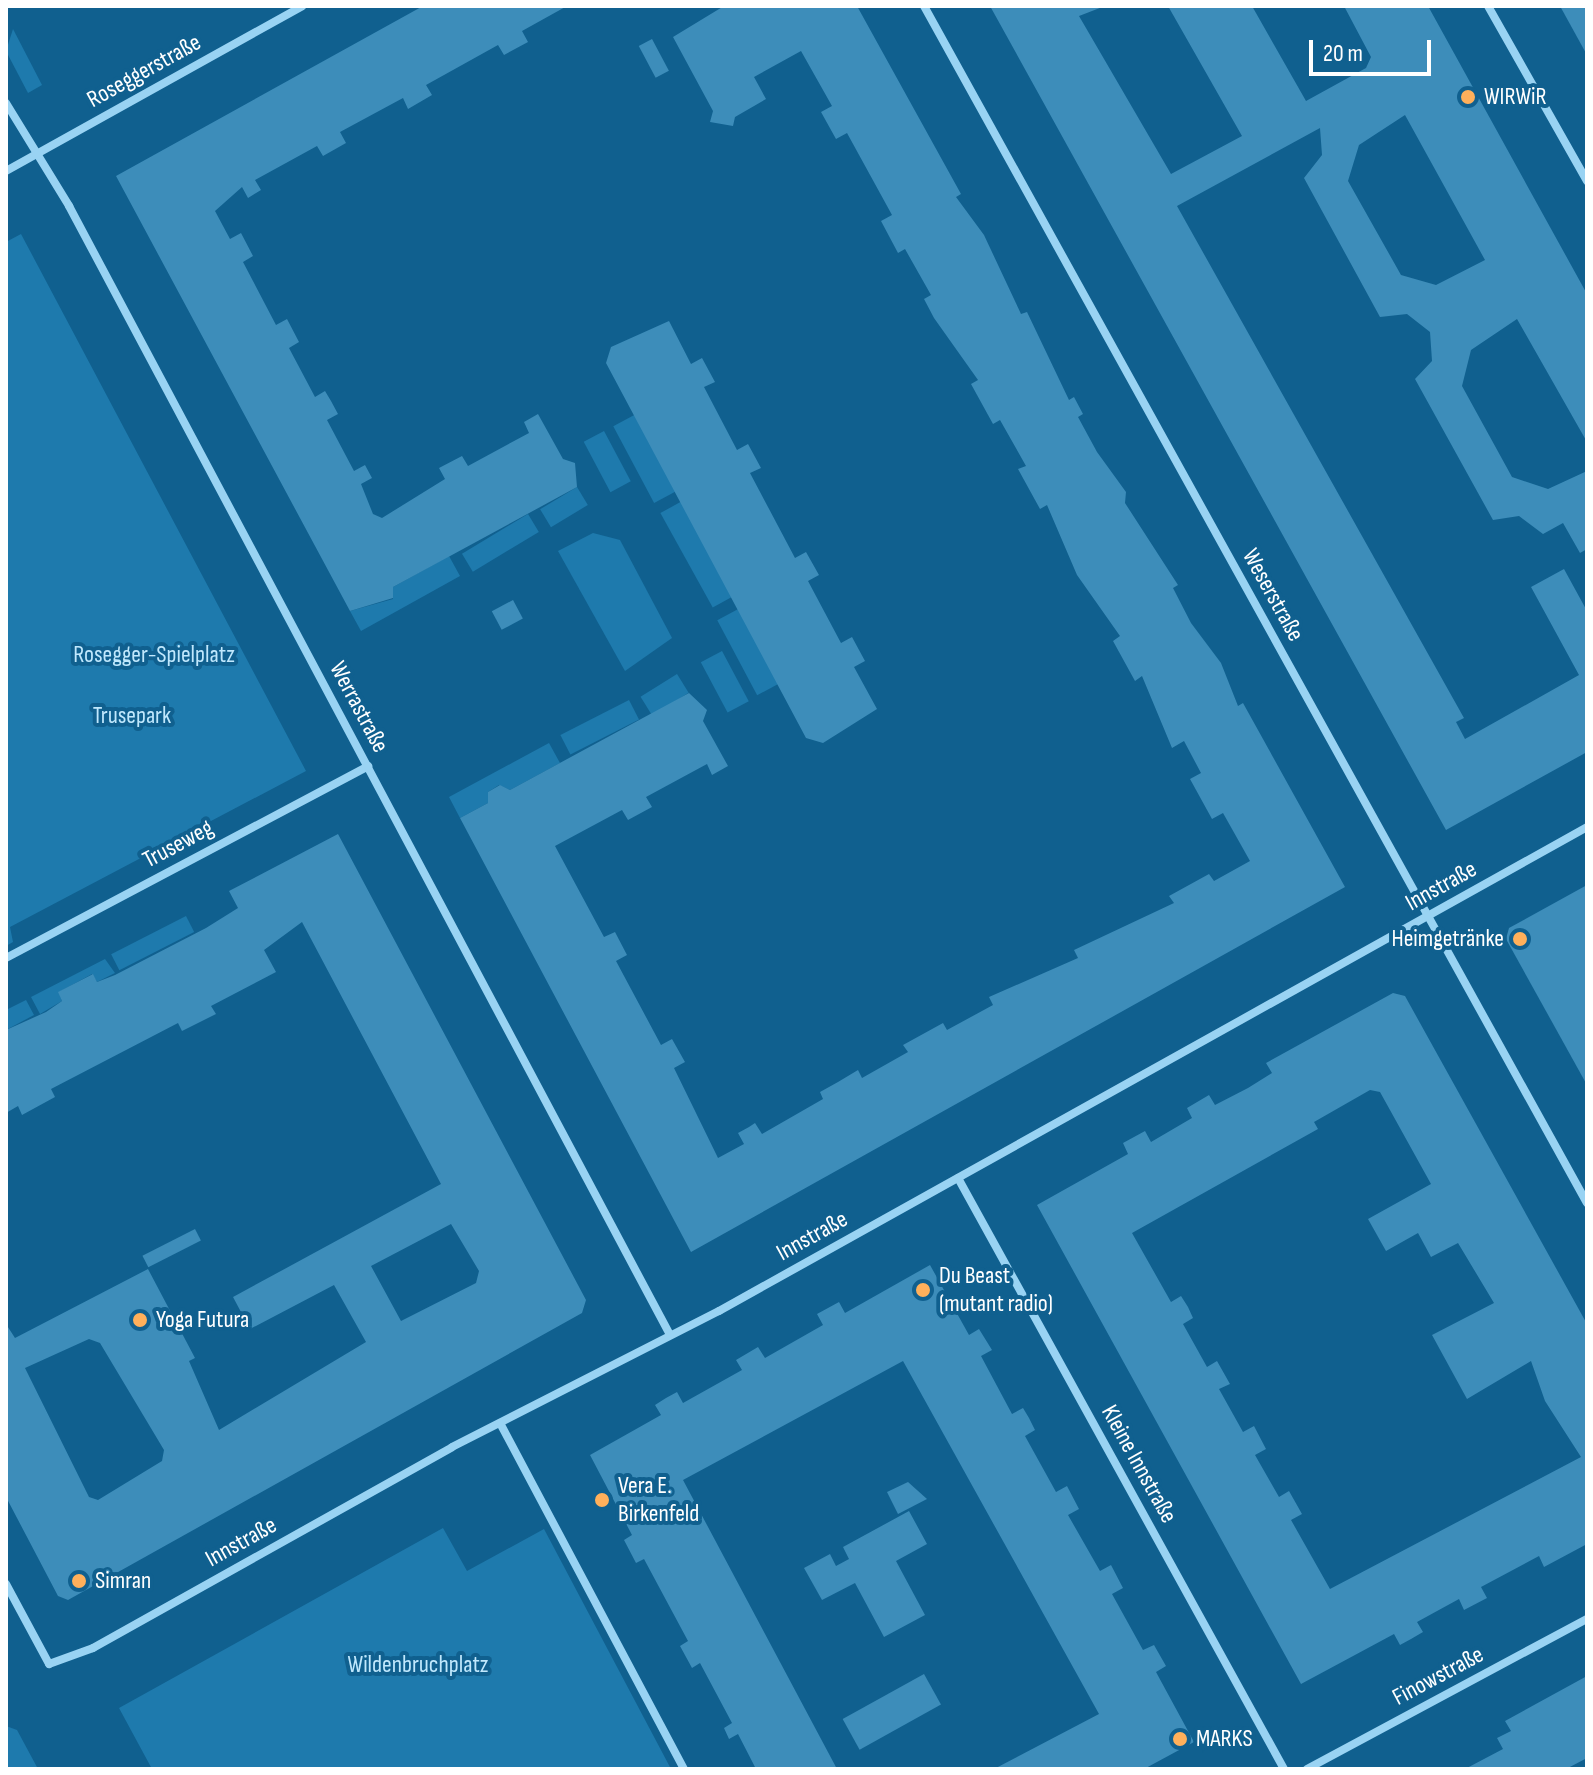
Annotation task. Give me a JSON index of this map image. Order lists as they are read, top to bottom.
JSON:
{
  "streets": {
    "street": [
      "Roseggerstraße",
      "Weserstraße",
      "Werrastraße",
      "Truseweg",
      "Innstraße",
      "Kleine Innstraße",
      "Finowstraße"
    ]
  },
  "crossings": [
    ["Roseggerstraße", "Werrastraße"],
    ["Weserstraße", "Innstraße"],
    ["Werrastraße", "Truseweg"],
    ["Werrastraße", "Innstraße"],
    ["Innstraße", "Kleine Innstraße"]
  ],
  "parks": ["Rosegger-Spielplatz", "Trusepark", "Wildenbruchplatz"],
  "places": [
    "WIRWiR",
    "Heimgetränke",
    "Du Beast (mutant radio)",
    "Yoga Futura",
    "Vera E. Birkenfeld",
    "Simran",
    "MARKS"
  ],
  "scale_bar": "20 m"
}
